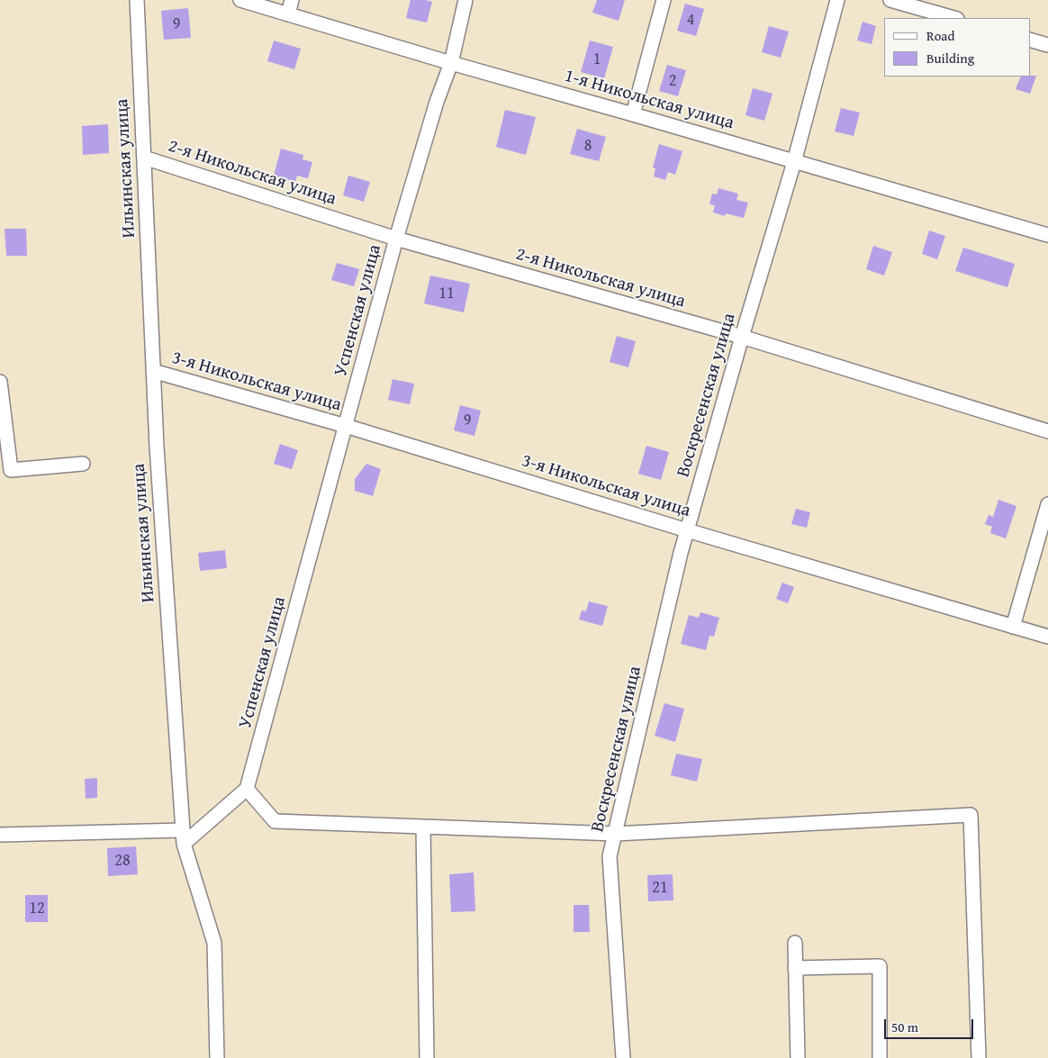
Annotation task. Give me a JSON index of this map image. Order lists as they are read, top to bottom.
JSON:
{
  "streets": {
    "street": [
      "1-я Никольская улица",
      "Ильинская улица",
      "2-я Никольская улица",
      "Успенская улица",
      "3-я Никольская улица",
      "Воскресенская улица"
    ]
  },
  "crossings": [
    ["1-я Никольская улица", "Успенская улица"],
    ["1-я Никольская улица", "Воскресенская улица"],
    ["Ильинская улица", "2-я Никольская улица"],
    ["Ильинская улица", "3-я Никольская улица"],
    ["2-я Никольская улица", "Успенская улица"],
    ["2-я Никольская улица", "Воскресенская улица"],
    ["Успенская улица", "3-я Никольская улица"],
    ["3-я Никольская улица", "Воскресенская улица"]
  ],
  "house_numbers": [
    "4",
    "9",
    "1",
    "2",
    "8",
    "11",
    "9",
    "28",
    "21",
    "12"
  ],
  "legend": ["Road", "Building"],
  "scale_bar": "50 m"
}
